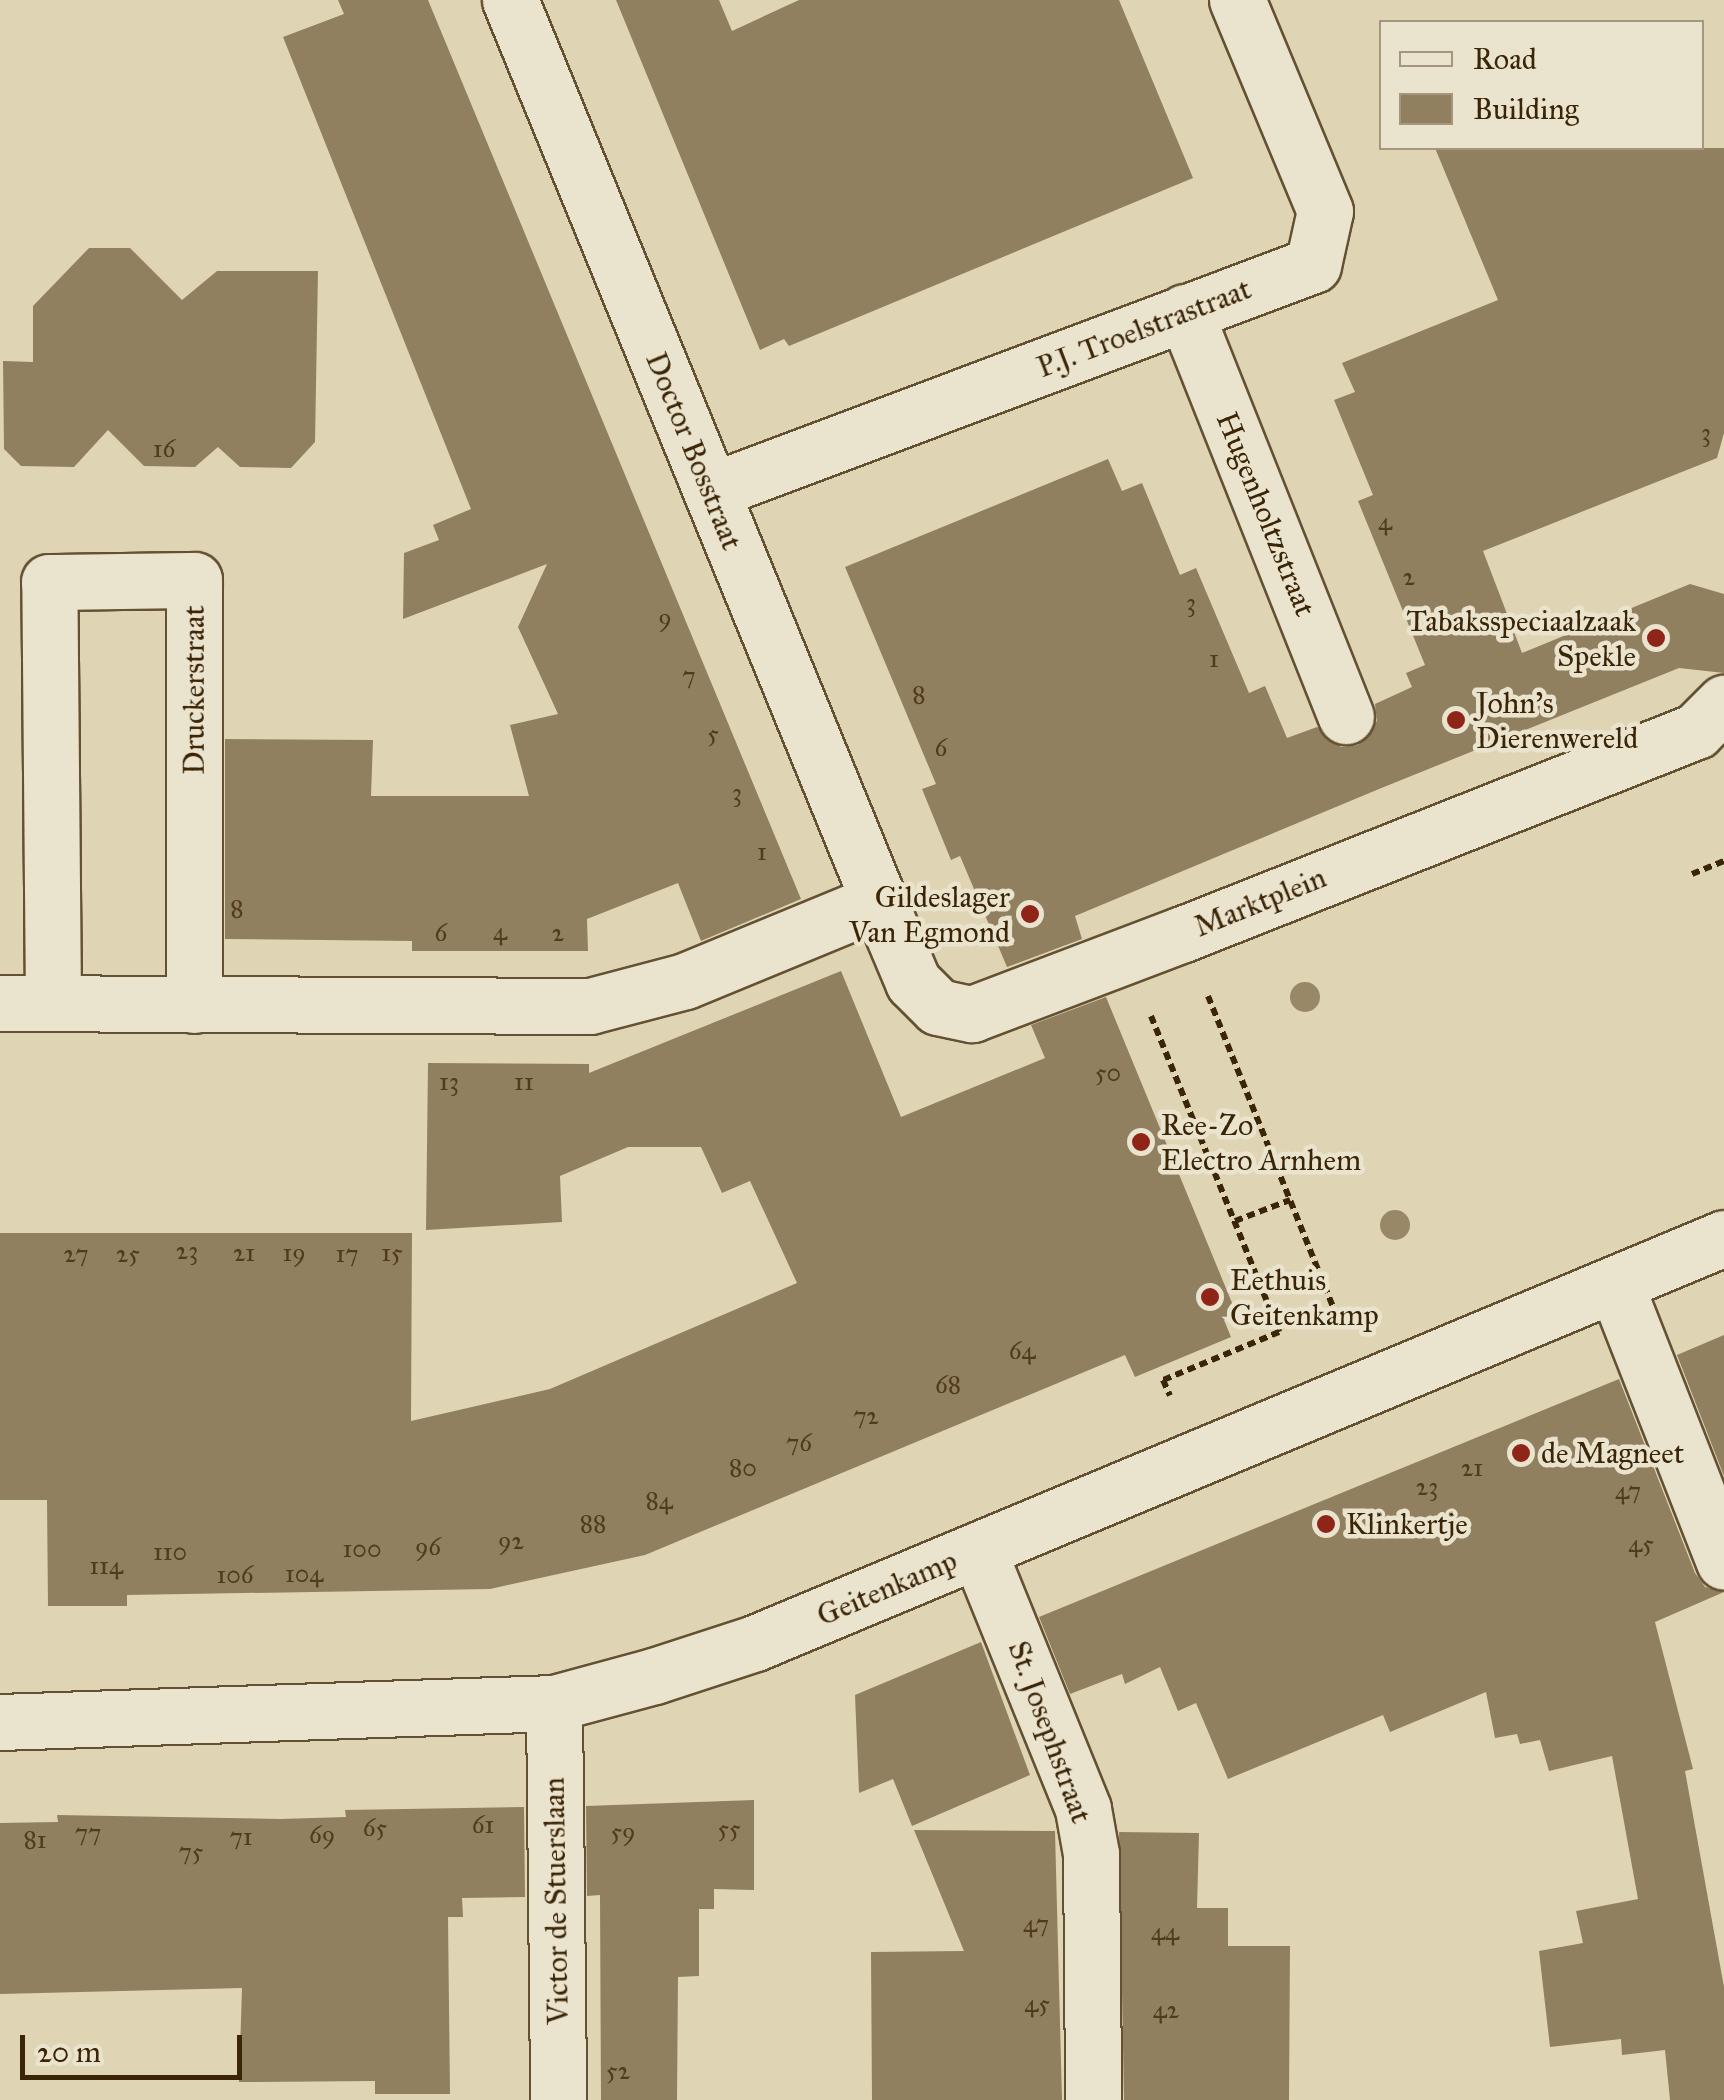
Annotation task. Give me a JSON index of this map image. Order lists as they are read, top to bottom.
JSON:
{
  "streets": {
    "street": [
      "P.J. Troelstrastraat",
      "Doctor Bosstraat",
      "Hugenholtzstraat",
      "Druckerstraat",
      "Marktplein",
      "Geitenkamp",
      "St. Josephstraat",
      "Victor de Stuerslaan"
    ]
  },
  "crossings": [
    ["P.J. Troelstrastraat", "Doctor Bosstraat"],
    ["P.J. Troelstrastraat", "Hugenholtzstraat"],
    ["Doctor Bosstraat", "Druckerstraat"],
    ["Doctor Bosstraat", "Marktplein"],
    ["Druckerstraat", "Marktplein"],
    ["Geitenkamp", "St. Josephstraat"],
    ["Geitenkamp", "Victor de Stuerslaan"]
  ],
  "places": [
    "Tabaksspeciaalzaak Spekle",
    "John's Dierenwereld",
    "Gildeslager Van Egmond",
    "Ree-Zo Electro Arnhem",
    "Eethuis Geitenkamp",
    "de Magneet",
    "Klinkertje"
  ],
  "house_numbers": [
    "3",
    "16",
    "4",
    "2",
    "3",
    "9",
    "1",
    "7",
    "8",
    "5",
    "6",
    "3",
    "1",
    "8",
    "4",
    "6",
    "2",
    "50",
    "13",
    "11",
    "23",
    "21",
    "19",
    "15",
    "27",
    "25",
    "17",
    "64",
    "68",
    "72",
    "76",
    "80",
    "21",
    "23",
    "47",
    "84",
    "88",
    "92",
    "45",
    "96",
    "100",
    "110",
    "114",
    "104",
    "106",
    "61",
    "65",
    "55",
    "59",
    "77",
    "69",
    "71",
    "81",
    "75",
    "47",
    "44",
    "45",
    "42",
    "52"
  ],
  "legend": ["Road", "Building"],
  "scale_bar": "20 m"
}
